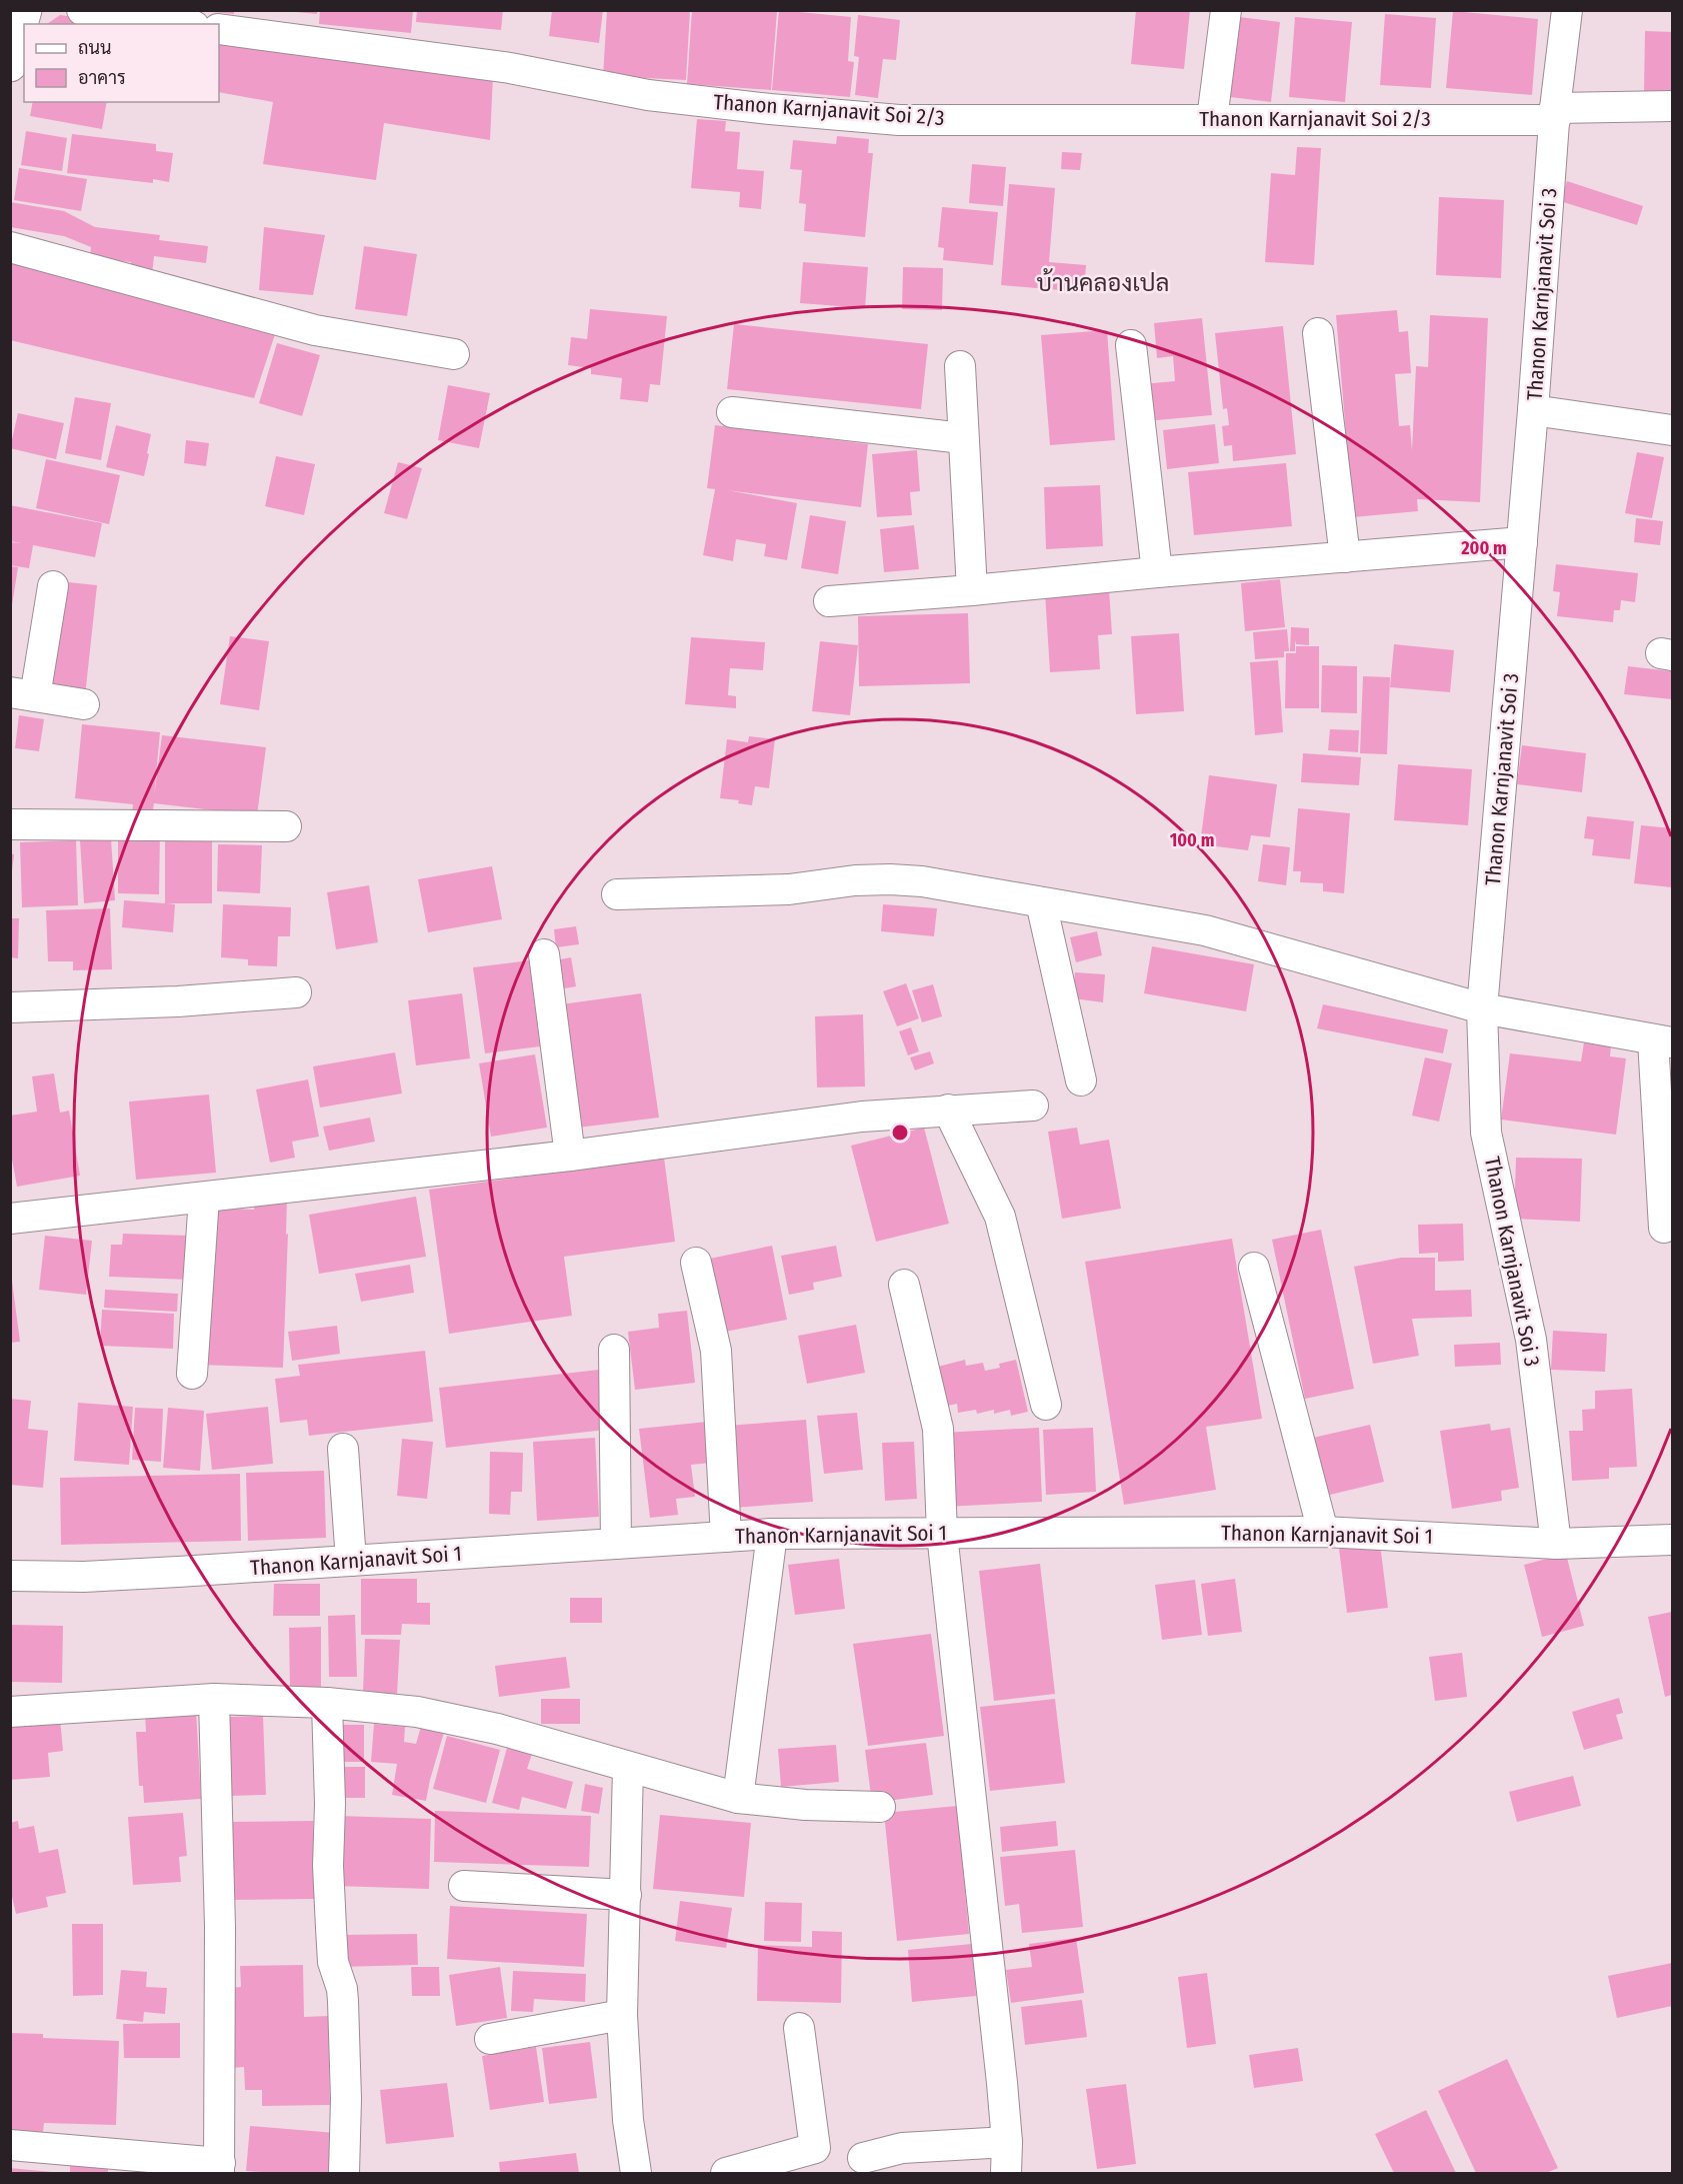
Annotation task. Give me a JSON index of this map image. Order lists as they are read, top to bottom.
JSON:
{
  "streets": {
    "street": ["Thanon Karnjanavit Soi 2/3", "Thanon Karnjanavit Soi 3", "Thanon Karnjanavit Soi 1"]
  },
  "crossings": [
    ["Thanon Karnjanavit Soi 2/3", "Thanon Karnjanavit Soi 3"],
    ["Thanon Karnjanavit Soi 3", "Thanon Karnjanavit Soi 1"]
  ],
  "districts": ["บ้านคลองเปล"],
  "legend": ["ถนน", "อาคาร"],
  "rings": ["200 m", "100 m"]
}
